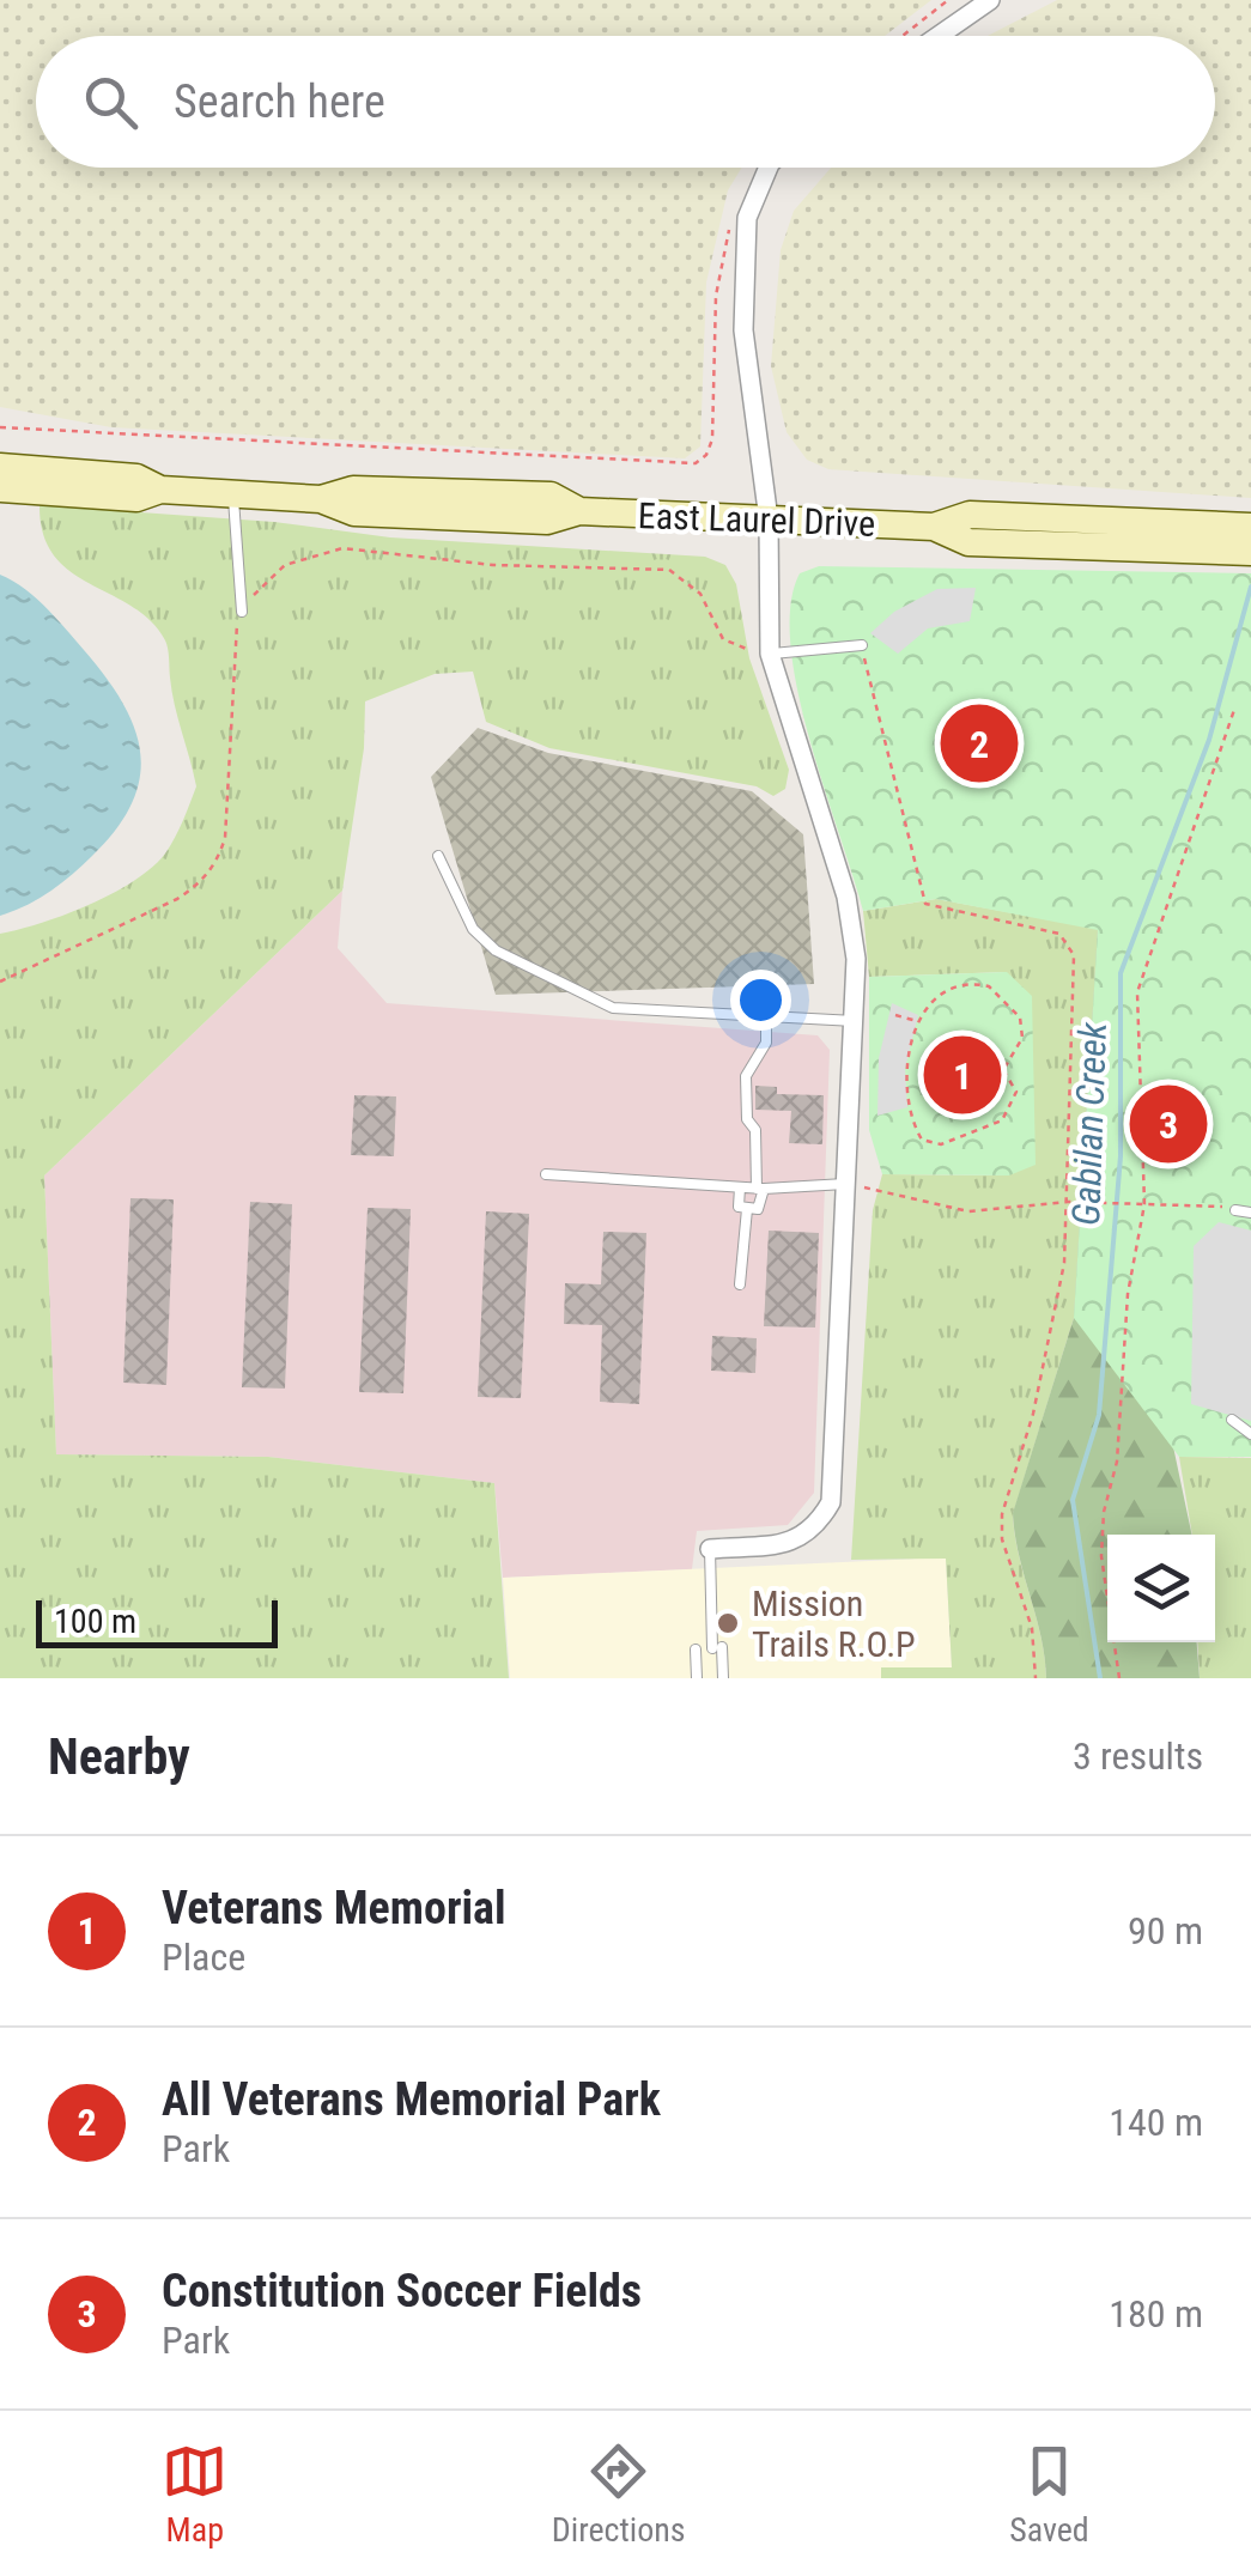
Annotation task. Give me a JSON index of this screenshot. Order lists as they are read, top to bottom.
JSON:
{
  "streets": {
    "main road": ["East Laurel Drive"]
  },
  "water": ["Gabilan Creek"],
  "places": ["Mission Trails R.O.P"],
  "scale_bar": "100 m",
  "page": {
    "search": "Search here",
    "pins": ["2", "1", "3"],
    "scale": "100 m",
    "heading": ["Nearby", "3 results"],
    "list": [
      {
        "mark": "1",
        "name": "Veterans Memorial",
        "note": "Place",
        "value": "90 m"
      },
      {
        "mark": "2",
        "name": "All Veterans Memorial Park",
        "note": "Park",
        "value": "140 m"
      },
      {
        "mark": "3",
        "name": "Constitution Soccer Fields",
        "note": "Park",
        "value": "180 m"
      }
    ],
    "nav": ["Map", "Directions", "Saved"]
  }
}
